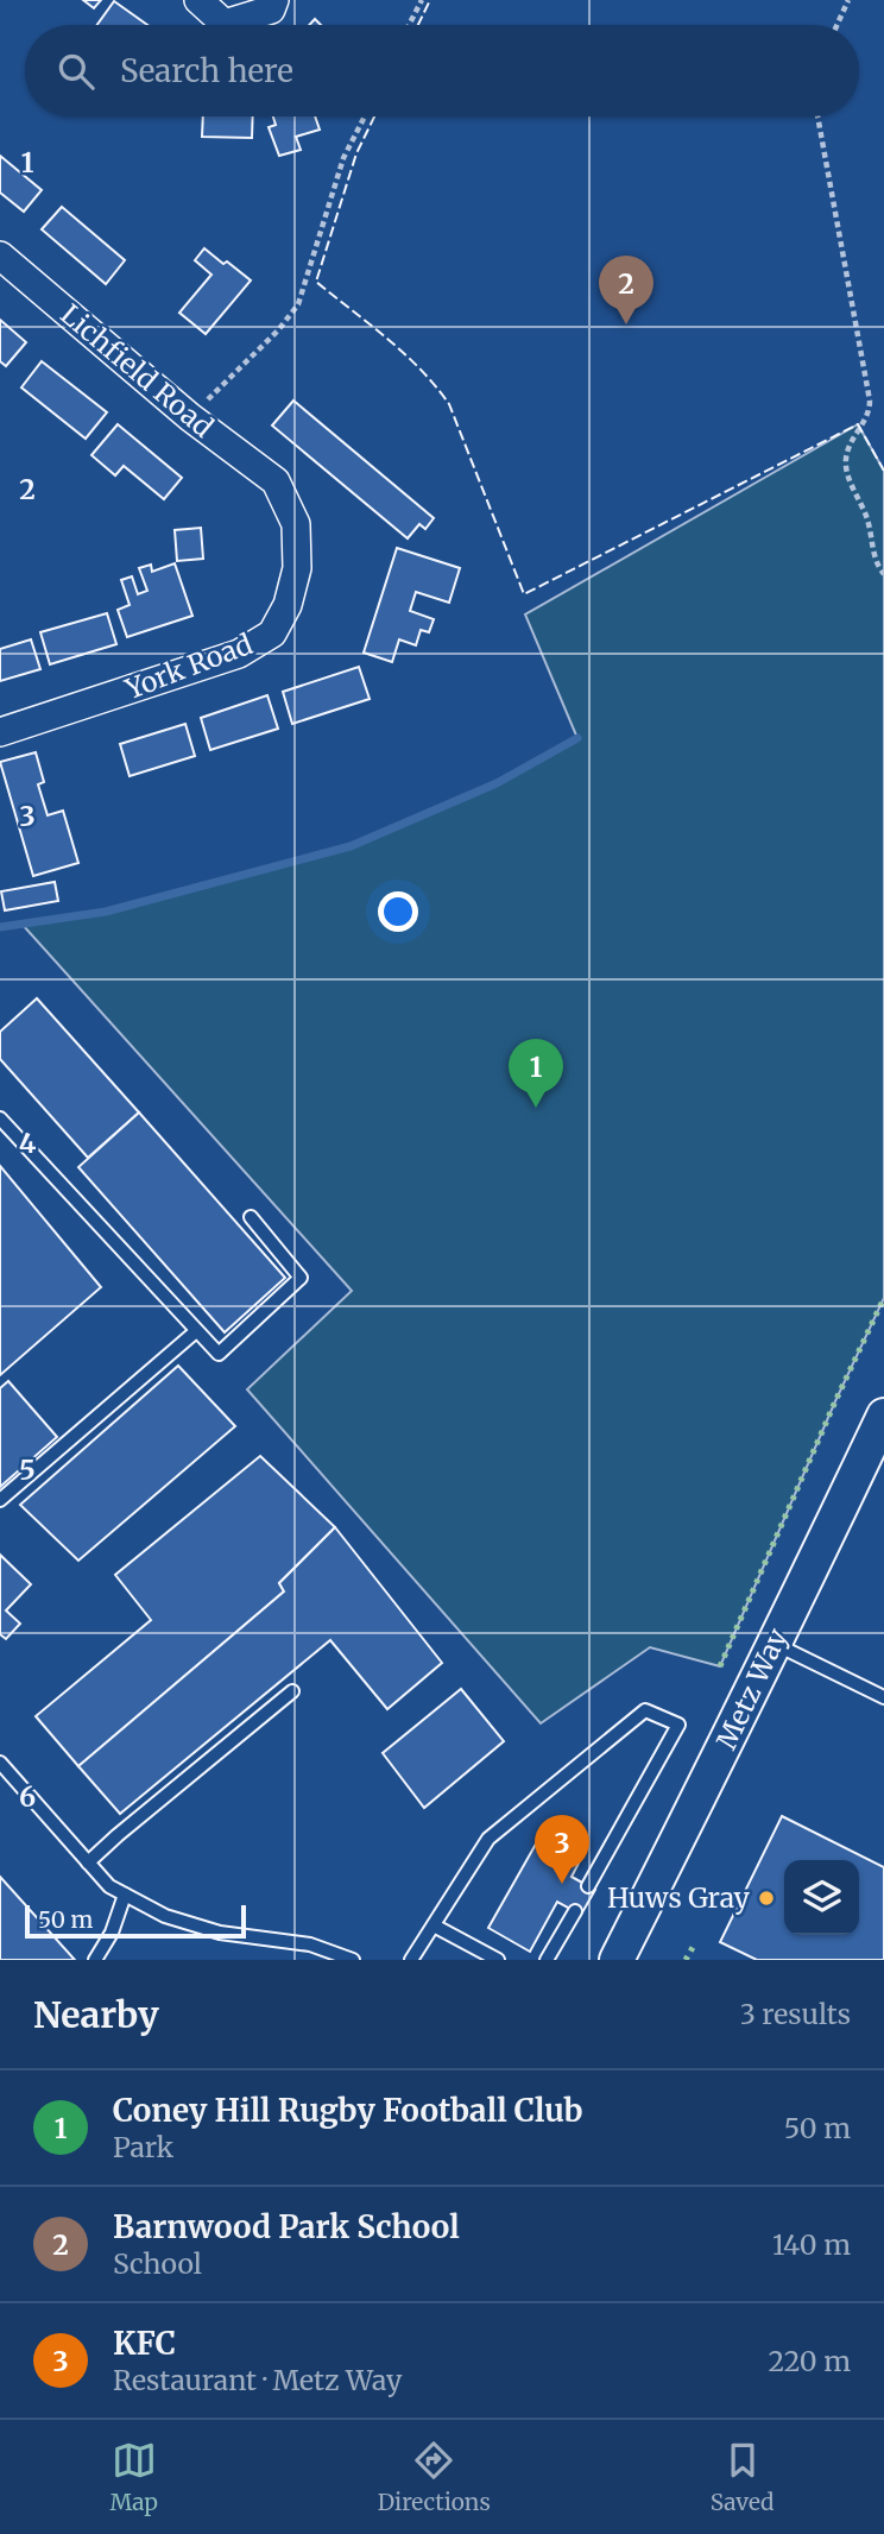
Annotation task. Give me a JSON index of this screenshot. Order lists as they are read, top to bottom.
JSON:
{
  "streets": {
    "street": ["Lichfield Road", "York Road", "Metz Way"]
  },
  "crossings": [
    ["Lichfield Road", "York Road"]
  ],
  "places": ["Huws Gray"],
  "scale_bar": "50 m",
  "page": {
    "search": "Search here",
    "pins": ["2", "1", "3"],
    "scale": "50 m",
    "heading": ["Nearby", "3 results"],
    "list": [
      {
        "mark": "1",
        "name": "Coney Hill Rugby Football Club",
        "note": "Park",
        "value": "50 m"
      },
      {
        "mark": "2",
        "name": "Barnwood Park School",
        "note": "School",
        "value": "140 m"
      },
      {
        "mark": "3",
        "name": "KFC",
        "note": "Restaurant · Metz Way",
        "value": "220 m"
      }
    ],
    "nav": ["Map", "Directions", "Saved"]
  },
  "grid": {
    "rows": [
      "1",
      "2",
      "3",
      "4",
      "5",
      "6"
    ]
  }
}
